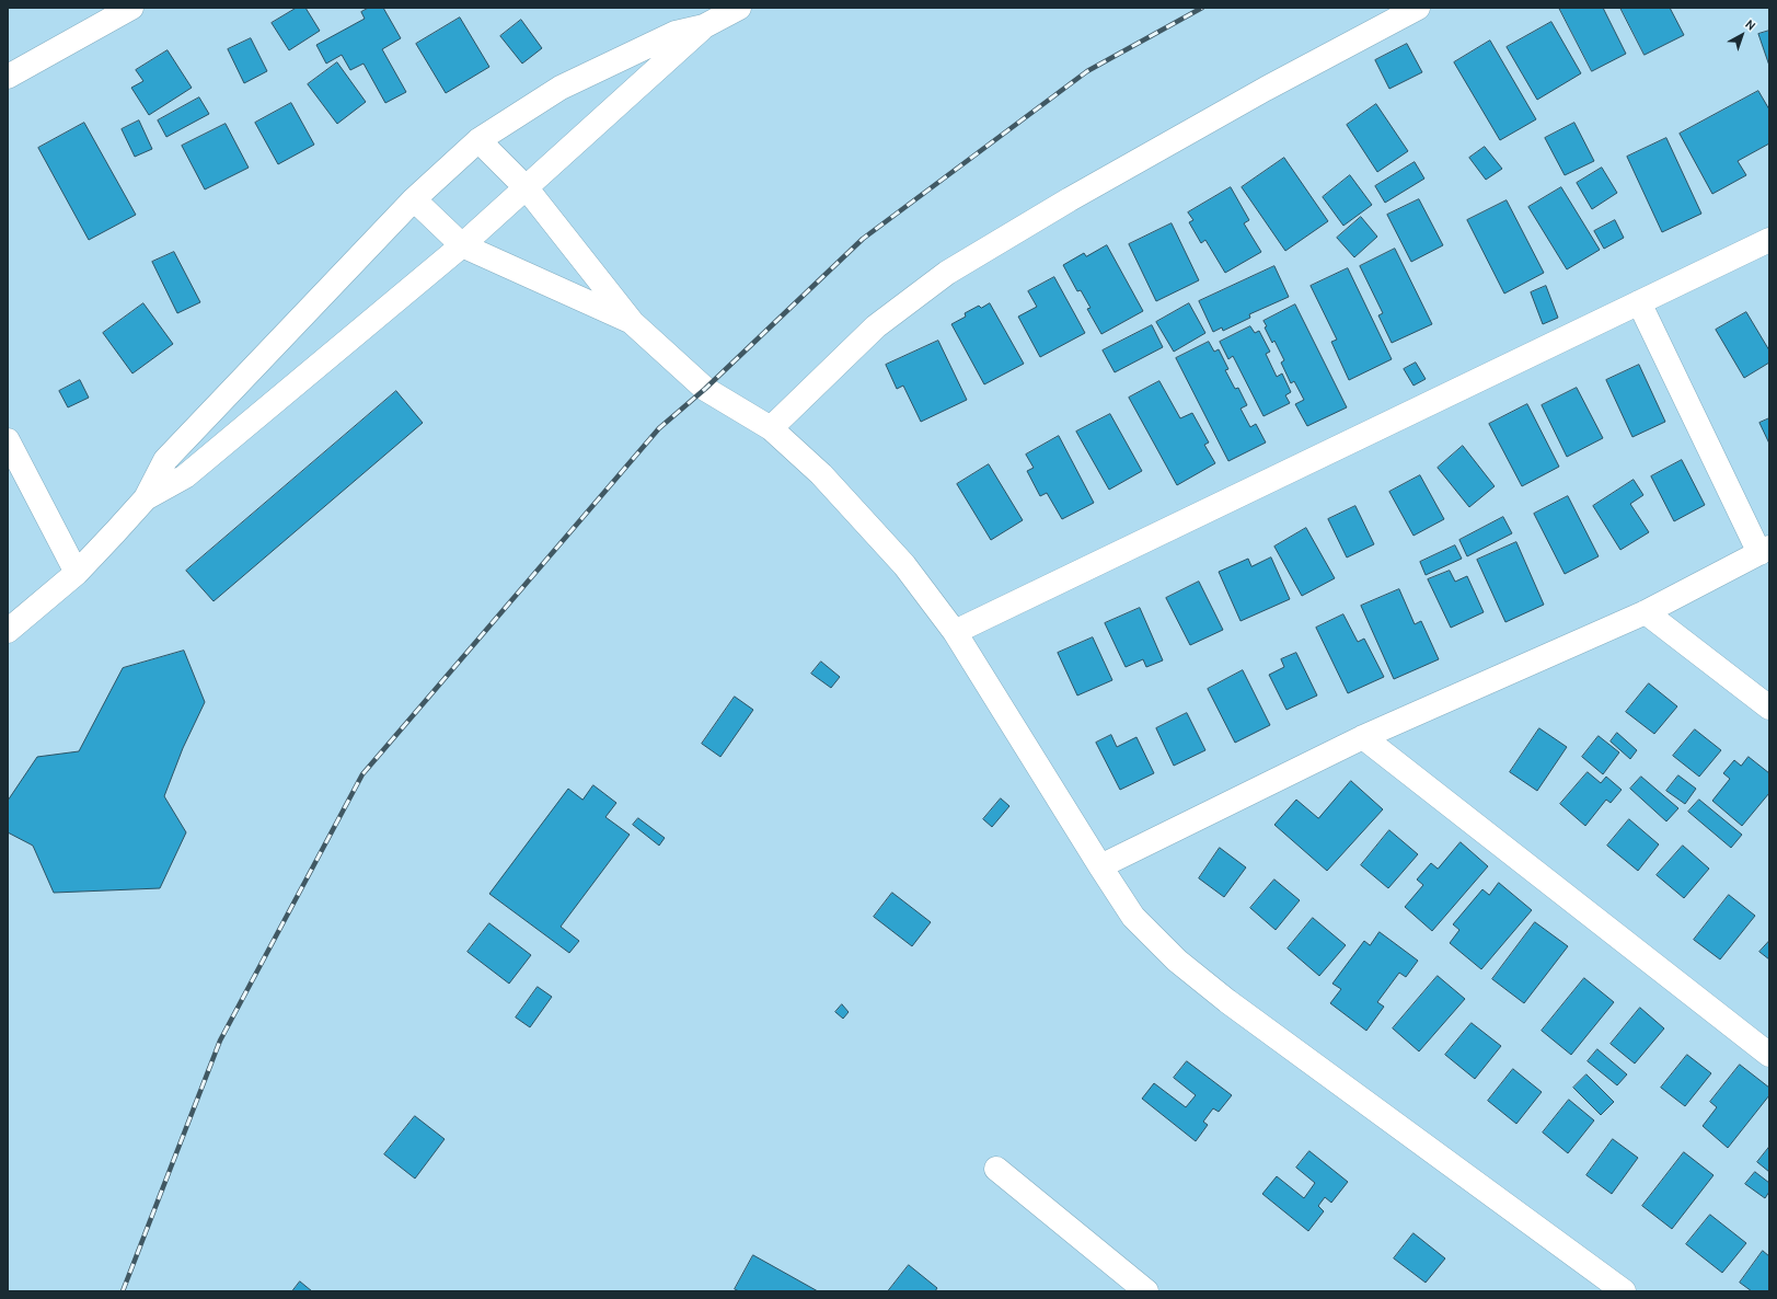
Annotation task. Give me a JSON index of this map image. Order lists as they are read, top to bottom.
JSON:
{
  "north": "top right"
}
